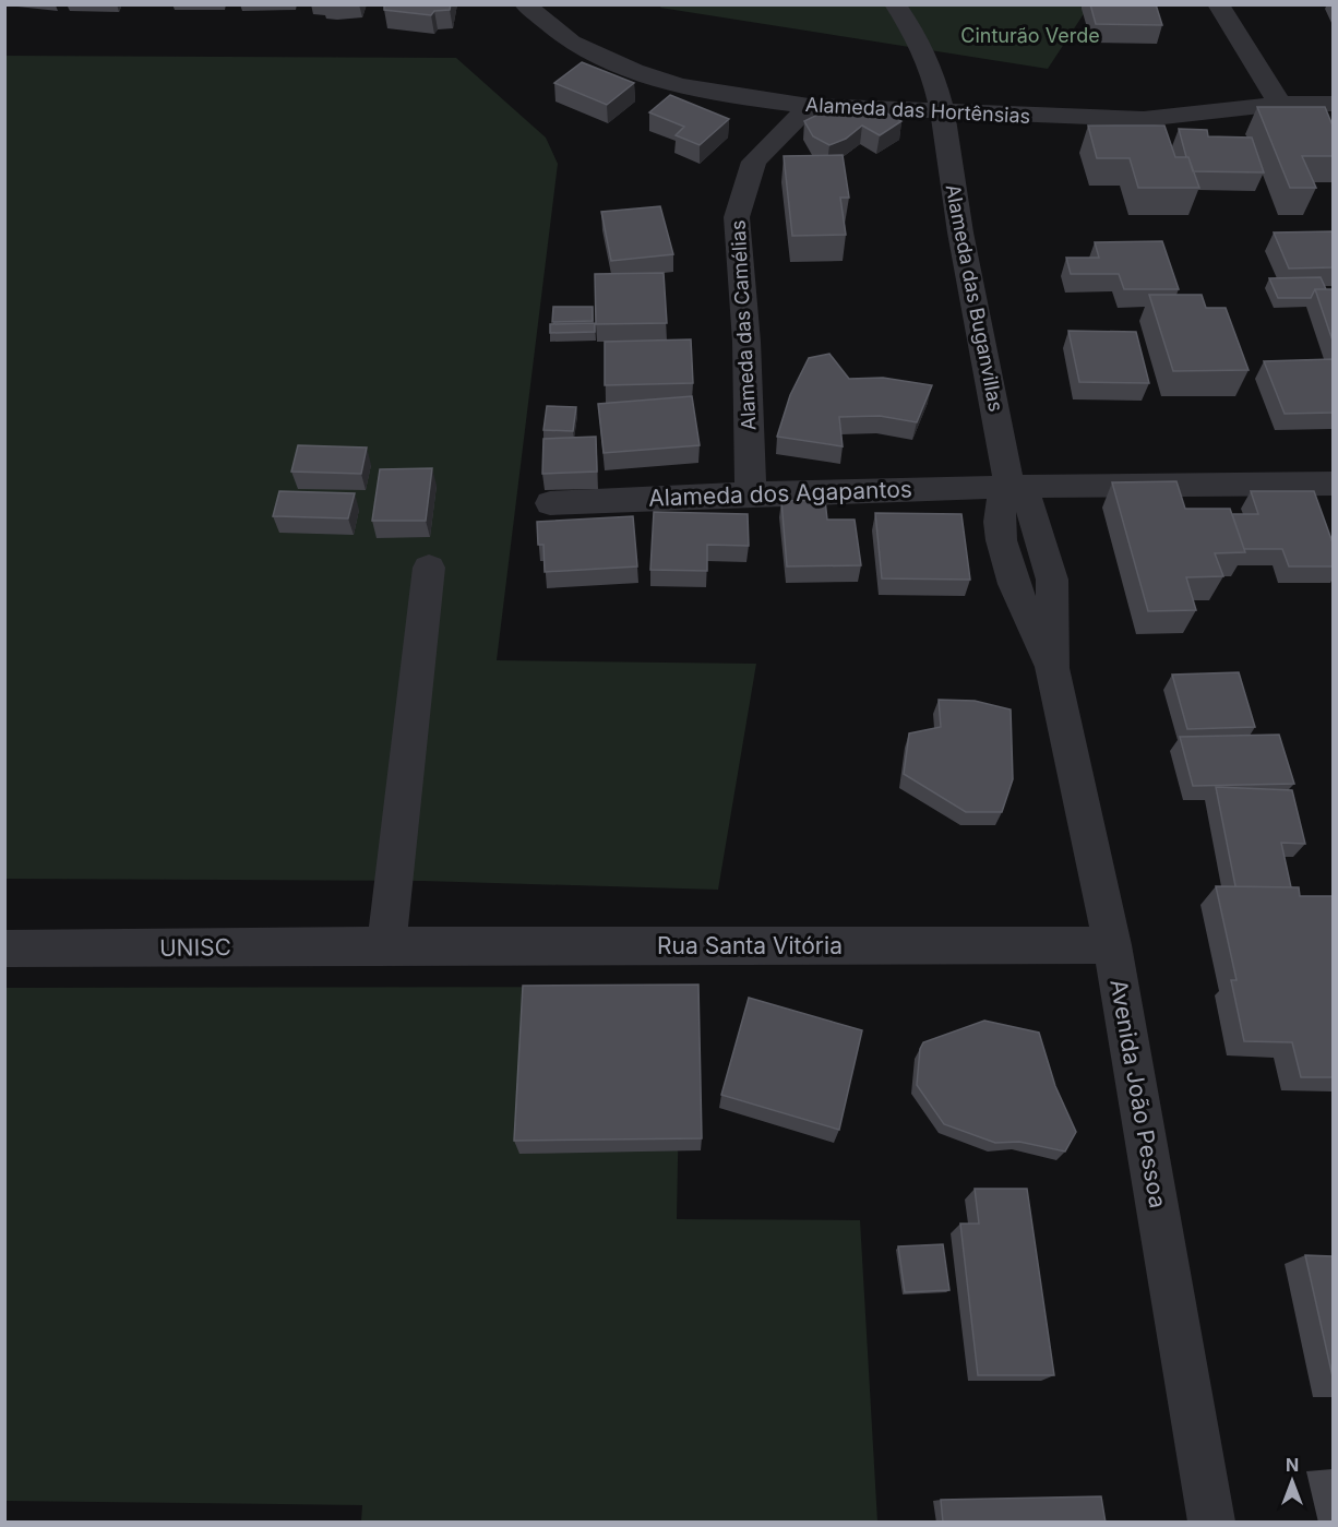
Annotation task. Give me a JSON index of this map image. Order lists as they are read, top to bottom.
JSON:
{
  "streets": {
    "street": [
      "Alameda das Hortênsias",
      "Alameda das Buganvillas",
      "Alameda das Camélias",
      "Alameda dos Agapantos",
      "Rua Santa Vitória",
      "UNISC",
      "Avenida João Pessoa"
    ]
  },
  "crossings": [
    ["Alameda das Hortênsias", "Alameda das Buganvillas"],
    ["Alameda das Hortênsias", "Alameda das Camélias"],
    ["Alameda das Buganvillas", "Alameda dos Agapantos"],
    ["Alameda das Buganvillas", "Avenida João Pessoa"],
    ["Alameda das Camélias", "Alameda dos Agapantos"],
    ["Rua Santa Vitória", "UNISC"],
    ["Rua Santa Vitória", "Avenida João Pessoa"]
  ],
  "parks": ["Cinturão Verde"],
  "north": "top"
}
